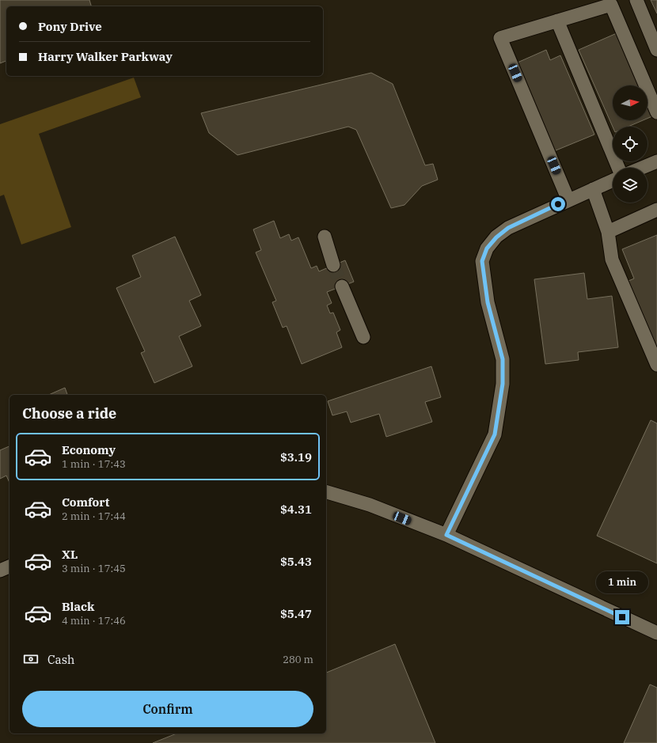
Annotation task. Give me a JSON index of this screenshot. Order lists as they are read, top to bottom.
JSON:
{
  "north": "right",
  "page": {
    "banner": ["Pony Drive", "Harry Walker Parkway"],
    "heading": "Choose a ride",
    "list": [
      {
        "name": "Economy",
        "note": "1 min · 17:43",
        "value": "$3.19"
      },
      {
        "name": "Comfort",
        "note": "2 min · 17:44",
        "value": "$4.31"
      },
      {
        "name": "XL",
        "note": "3 min · 17:45",
        "value": "$5.43"
      },
      {
        "name": "Black",
        "note": "4 min · 17:46",
        "value": "$5.47"
      }
    ],
    "bubble": "1 min",
    "pay": ["Cash", "280 m"],
    "buttons": "Confirm"
  }
}
